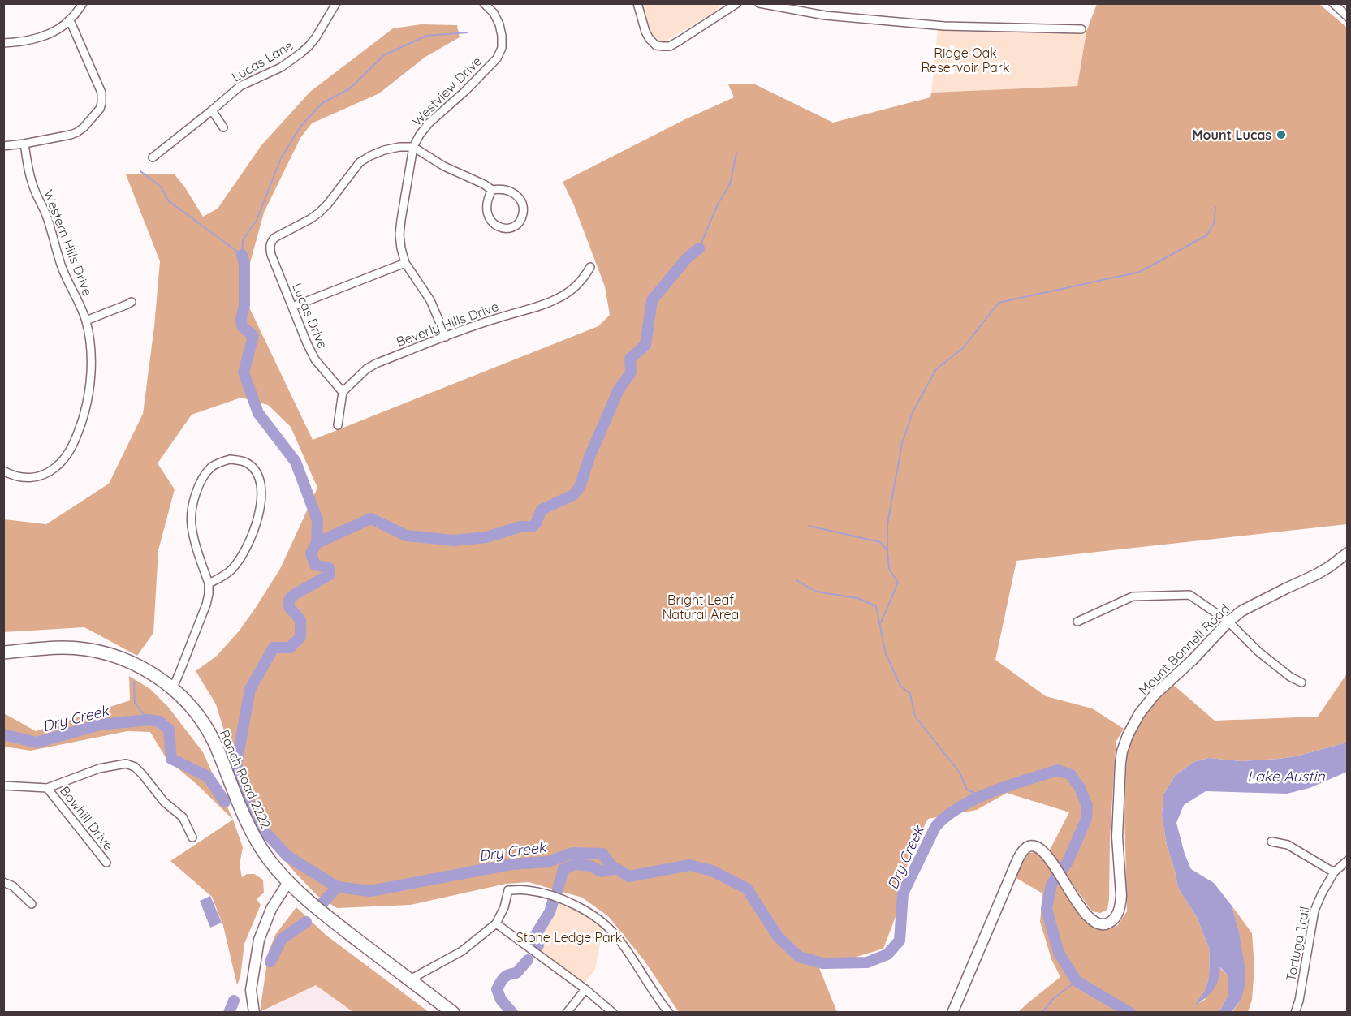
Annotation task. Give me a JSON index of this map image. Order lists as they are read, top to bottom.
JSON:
{
  "streets": {
    "main road": ["Ranch Road 2222"],
    "street": [
      "Lucas Lane",
      "Westview Drive",
      "Western Hills Drive",
      "Lucas Drive",
      "Beverly Hills Drive",
      "Mount Bonnell Road",
      "Bowhill Drive",
      "Tortuga Trail"
    ]
  },
  "crossings": [
    ["Westview Drive", "Lucas Drive"],
    ["Westview Drive", "Beverly Hills Drive"],
    ["Lucas Drive", "Beverly Hills Drive"]
  ],
  "water": ["Dry Creek", "Lake Austin"],
  "parks": ["Ridge Oak Reservoir Park", "Bright Leaf Natural Area", "Stone Ledge Park"],
  "places": ["Mount Lucas"]
}
